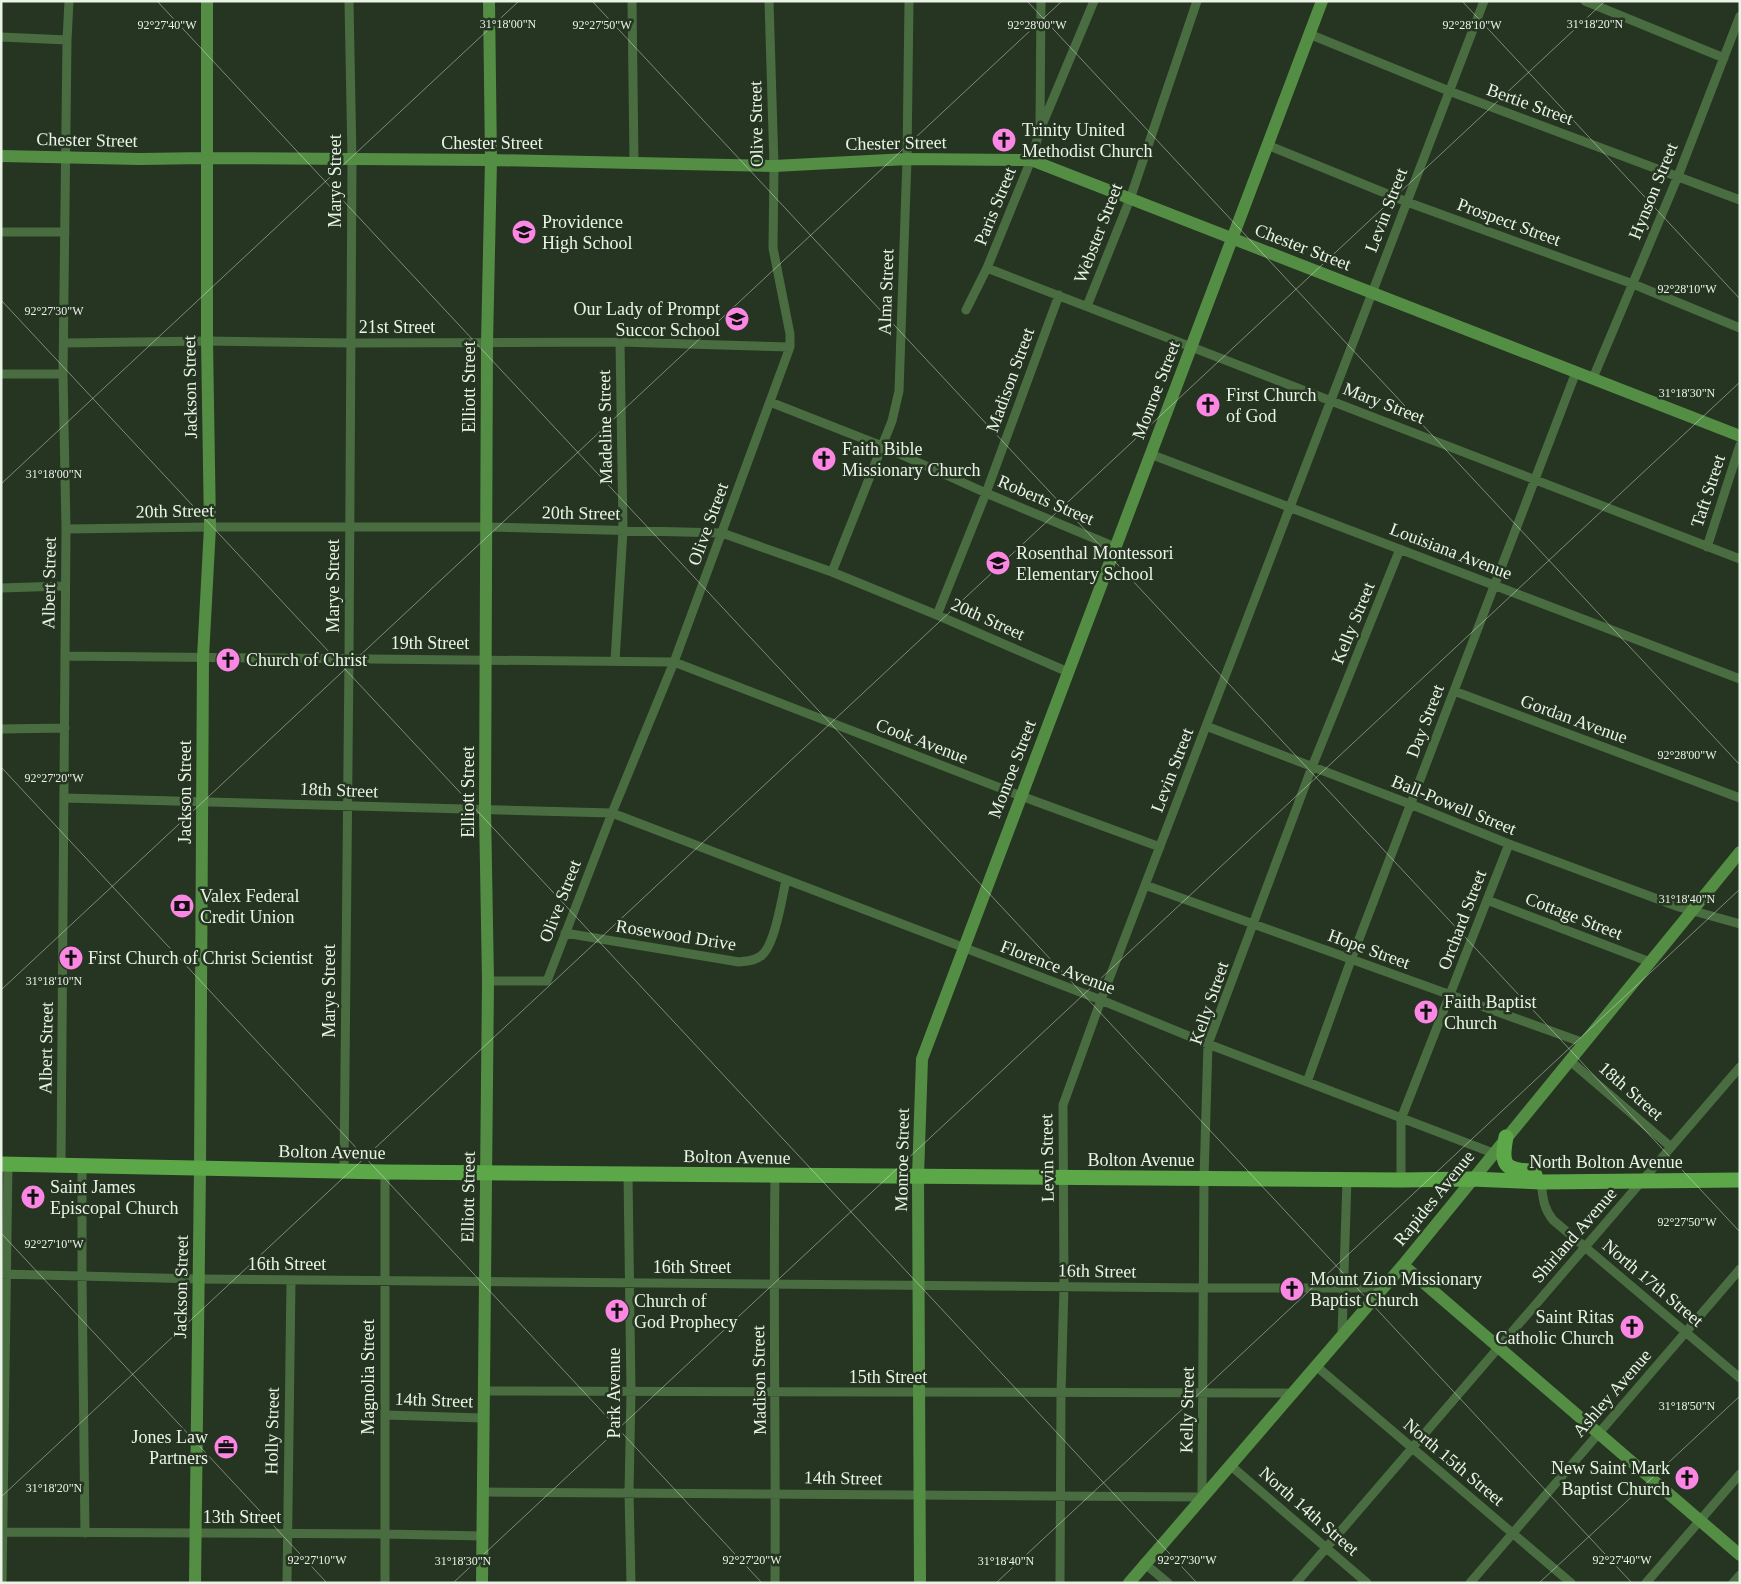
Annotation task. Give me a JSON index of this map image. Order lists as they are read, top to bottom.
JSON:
{
  "streets": {
    "main road": [
      "Chester Street",
      "Jackson Street",
      "Elliott Street",
      "Monroe Street",
      "Bolton Avenue",
      "North Bolton Avenue",
      "Rapides Avenue"
    ],
    "street": [
      "Bertie Street",
      "Olive Street",
      "Marye Street",
      "Hynson Street",
      "Paris Street",
      "Levin Street",
      "Prospect Street",
      "Webster Street",
      "Alma Street",
      "21st Street",
      "Madison Street",
      "Mary Street",
      "Madeline Street",
      "Taft Street",
      "Roberts Street",
      "20th Street",
      "Louisiana Avenue",
      "Albert Street",
      "Kelly Street",
      "19th Street",
      "Gordan Avenue",
      "Day Street",
      "Cook Avenue",
      "18th Street",
      "Ball-Powell Street",
      "Cottage Street",
      "Orchard Street",
      "Rosewood Drive",
      "Hope Street",
      "Florence Avenue",
      "Shirland Avenue",
      "16th Street",
      "North 17th Street",
      "Magnolia Street",
      "15th Street",
      "Park Avenue",
      "Ashley Avenue",
      "14th Street",
      "Holly Street",
      "North 15th Street",
      "North 14th Street",
      "13th Street"
    ]
  },
  "crossings": [
    ["Bertie Street", "Hynson Street"],
    ["Bertie Street", "Levin Street"],
    ["Bertie Street", "Monroe Street"],
    ["Olive Street", "Chester Street"],
    ["Olive Street", "21st Street"],
    ["Olive Street", "Elliott Street"],
    ["Olive Street", "Roberts Street"],
    ["Olive Street", "20th Street"],
    ["Olive Street", "19th Street"],
    ["Olive Street", "Cook Avenue"],
    ["Olive Street", "18th Street"],
    ["Olive Street", "Rosewood Drive"],
    ["Olive Street", "Florence Avenue"],
    ["Chester Street", "Marye Street"],
    ["Chester Street", "Hynson Street"],
    ["Chester Street", "Paris Street"],
    ["Chester Street", "Levin Street"],
    ["Chester Street", "Webster Street"],
    ["Chester Street", "Alma Street"],
    ["Chester Street", "Jackson Street"],
    ["Chester Street", "Elliott Street"],
    ["Chester Street", "Monroe Street"],
    ["Chester Street", "Albert Street"],
    ["Chester Street", "Day Street"],
    ["Marye Street", "21st Street"],
    ["Marye Street", "20th Street"],
    ["Marye Street", "19th Street"],
    ["Marye Street", "18th Street"],
    ["Marye Street", "Bolton Avenue"],
    ["Hynson Street", "Prospect Street"],
    ["Paris Street", "Mary Street"],
    ["Levin Street", "Prospect Street"],
    ["Levin Street", "Mary Street"],
    ["Levin Street", "Louisiana Avenue"],
    ["Levin Street", "Cook Avenue"],
    ["Levin Street", "Ball-Powell Street"],
    ["Levin Street", "Hope Street"],
    ["Levin Street", "Florence Avenue"],
    ["Levin Street", "Bolton Avenue"],
    ["Levin Street", "16th Street"],
    ["Levin Street", "15th Street"],
    ["Levin Street", "14th Street"],
    ["Prospect Street", "Monroe Street"],
    ["Webster Street", "Mary Street"],
    ["Alma Street", "Roberts Street"],
    ["Alma Street", "20th Street"],
    ["21st Street", "Jackson Street"],
    ["21st Street", "Elliott Street"],
    ["21st Street", "Madeline Street"],
    ["21st Street", "Albert Street"],
    ["Madison Street", "Mary Street"],
    ["Madison Street", "Roberts Street"],
    ["Madison Street", "20th Street"],
    ["Madison Street", "Bolton Avenue"],
    ["Madison Street", "16th Street"],
    ["Madison Street", "15th Street"],
    ["Madison Street", "14th Street"],
    ["Jackson Street", "20th Street"],
    ["Jackson Street", "19th Street"],
    ["Jackson Street", "18th Street"],
    ["Jackson Street", "Bolton Avenue"],
    ["Jackson Street", "16th Street"],
    ["Jackson Street", "13th Street"],
    ["Elliott Street", "20th Street"],
    ["Elliott Street", "19th Street"],
    ["Elliott Street", "18th Street"],
    ["Elliott Street", "Bolton Avenue"],
    ["Elliott Street", "16th Street"],
    ["Elliott Street", "15th Street"],
    ["Elliott Street", "14th Street"],
    ["Elliott Street", "13th Street"],
    ["Monroe Street", "Mary Street"],
    ["Monroe Street", "Roberts Street"],
    ["Monroe Street", "20th Street"],
    ["Monroe Street", "Louisiana Avenue"],
    ["Monroe Street", "Cook Avenue"],
    ["Monroe Street", "Florence Avenue"],
    ["Monroe Street", "Bolton Avenue"],
    ["Monroe Street", "16th Street"],
    ["Monroe Street", "15th Street"],
    ["Monroe Street", "14th Street"],
    ["Mary Street", "Taft Street"],
    ["Mary Street", "Day Street"],
    ["Madeline Street", "20th Street"],
    ["Madeline Street", "19th Street"],
    ["20th Street", "Albert Street"],
    ["Louisiana Avenue", "Kelly Street"],
    ["Louisiana Avenue", "Day Street"],
    ["Albert Street", "19th Street"],
    ["Albert Street", "18th Street"],
    ["Albert Street", "Bolton Avenue"],
    ["Kelly Street", "Ball-Powell Street"],
    ["Kelly Street", "Hope Street"],
    ["Kelly Street", "Florence Avenue"],
    ["Kelly Street", "Bolton Avenue"],
    ["Kelly Street", "Rapides Avenue"],
    ["Kelly Street", "16th Street"],
    ["Kelly Street", "15th Street"],
    ["Kelly Street", "14th Street"],
    ["19th Street", "Cook Avenue"],
    ["Gordan Avenue", "Day Street"],
    ["Day Street", "Ball-Powell Street"],
    ["Day Street", "Hope Street"],
    ["Day Street", "Florence Avenue"],
    ["18th Street", "Florence Avenue"],
    ["18th Street", "Rapides Avenue"],
    ["18th Street", "Shirland Avenue"],
    ["Ball-Powell Street", "Orchard Street"],
    ["Ball-Powell Street", "Rapides Avenue"],
    ["Cottage Street", "Orchard Street"],
    ["Cottage Street", "Rapides Avenue"],
    ["Orchard Street", "Hope Street"],
    ["Orchard Street", "Florence Avenue"],
    ["Orchard Street", "Bolton Avenue"],
    ["Rosewood Drive", "Florence Avenue"],
    ["Hope Street", "Rapides Avenue"],
    ["Florence Avenue", "Rapides Avenue"],
    ["Bolton Avenue", "North Bolton Avenue"],
    ["Bolton Avenue", "Rapides Avenue"],
    ["Bolton Avenue", "Magnolia Street"],
    ["Bolton Avenue", "Park Avenue"],
    ["North Bolton Avenue", "Rapides Avenue"],
    ["North Bolton Avenue", "Shirland Avenue"],
    ["North Bolton Avenue", "North 17th Street"],
    ["Rapides Avenue", "16th Street"],
    ["Rapides Avenue", "15th Street"],
    ["Rapides Avenue", "14th Street"],
    ["Rapides Avenue", "North 15th Street"],
    ["Rapides Avenue", "North 14th Street"],
    ["Shirland Avenue", "North 17th Street"],
    ["Shirland Avenue", "North 15th Street"],
    ["Shirland Avenue", "North 14th Street"],
    ["16th Street", "Magnolia Street"],
    ["16th Street", "Park Avenue"],
    ["16th Street", "Holly Street"],
    ["North 17th Street", "Ashley Avenue"],
    ["Magnolia Street", "14th Street"],
    ["Magnolia Street", "13th Street"],
    ["15th Street", "Park Avenue"],
    ["Park Avenue", "14th Street"],
    ["Ashley Avenue", "North 15th Street"],
    ["Holly Street", "13th Street"]
  ],
  "places": {
    "church": [
      "Trinity United Methodist Church",
      "First Church of God",
      "Faith Bible Missionary Church",
      "Church of Christ",
      "First Church of Christ Scientist",
      "Faith Baptist Church",
      "Saint James Episcopal Church",
      "Mount Zion Missionary Baptist Church",
      "Church of God Prophecy",
      "Saint Ritas Catholic Church",
      "New Saint Mark Baptist Church"
    ],
    "school or university": ["Providence High School", "Our Lady of Prompt Succor School", "Rosenthal Montessori Elementary School"],
    "bank": ["Valex Federal Credit Union"],
    "office": ["Jones Law Partners"]
  },
  "coordinates": [
    "31°18'00\"N",
    "31°18'20\"N",
    "92°27'40\"W",
    "92°27'50\"W",
    "92°28'00\"W",
    "92°28'10\"W",
    "92°27'30\"W",
    "31°18'30\"N",
    "92°27'20\"W",
    "31°18'40\"N",
    "31°18'10\"N",
    "92°27'10\"W",
    "31°18'50\"N"
  ]
}
